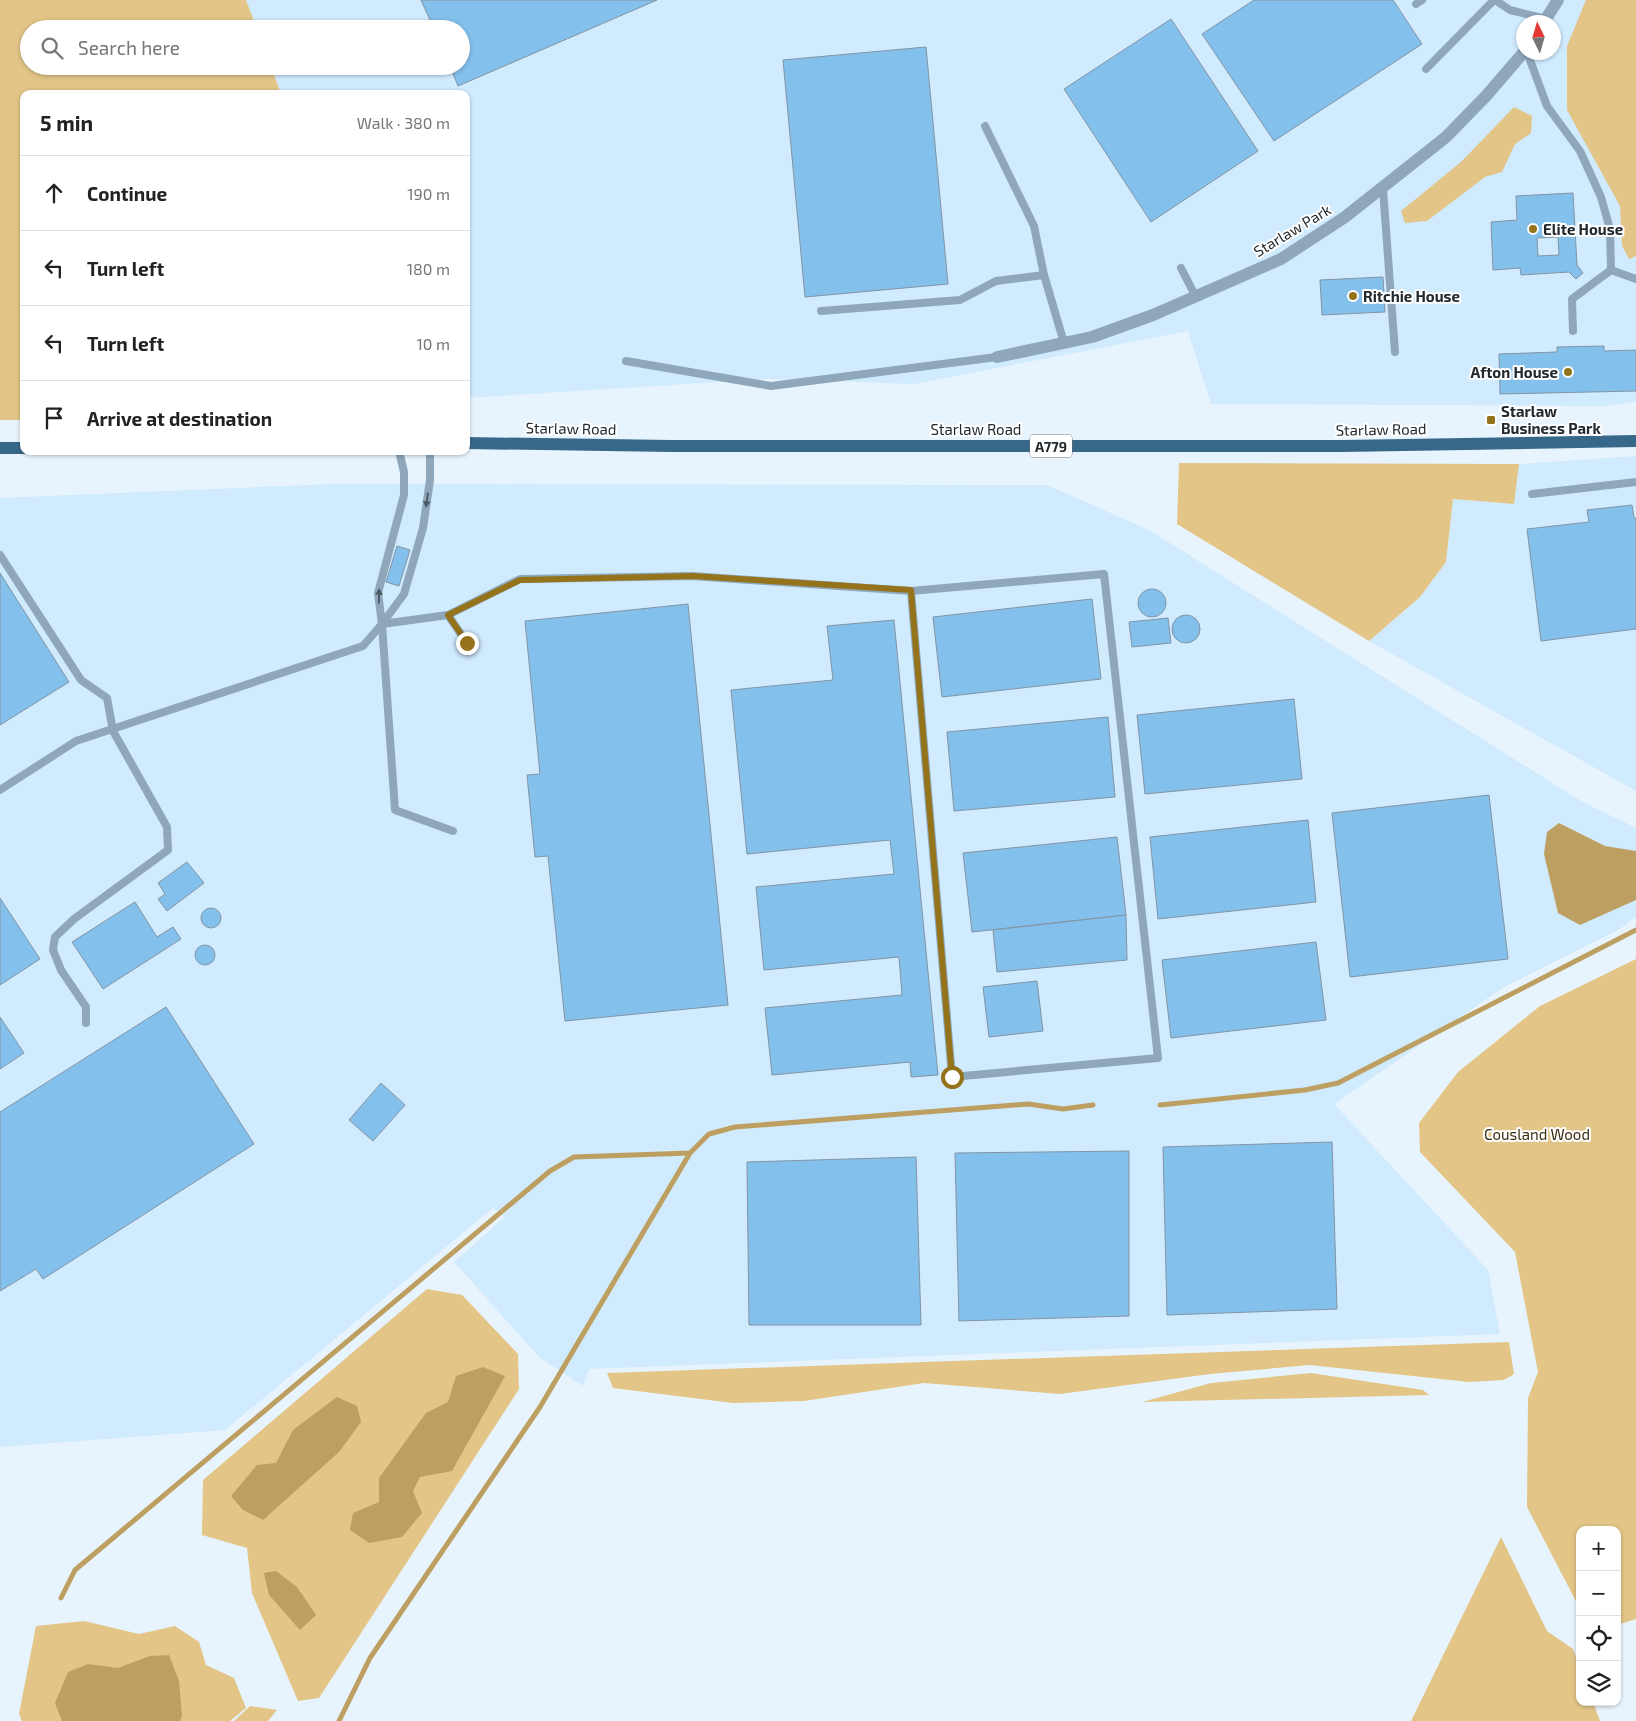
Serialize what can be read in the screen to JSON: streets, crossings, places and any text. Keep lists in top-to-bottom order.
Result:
{
  "streets": {
    "main road": ["Starlaw Road", "A779"],
    "street": ["Starlaw Park"]
  },
  "parks": ["Cousland Wood"],
  "places": {
    "other": ["Elite House", "Ritchie House", "Afton House"],
    "transit": ["Starlaw Business Park"]
  },
  "north": "top",
  "page": {
    "search": "Search here",
    "heading": ["5 min", "Walk · 380 m"],
    "list": [
      ["Continue", "190 m"],
      ["Turn left", "180 m"],
      ["Turn left", "10 m"],
      "Arrive at destination"
    ],
    "map_buttons": ["+", "−"]
  }
}
